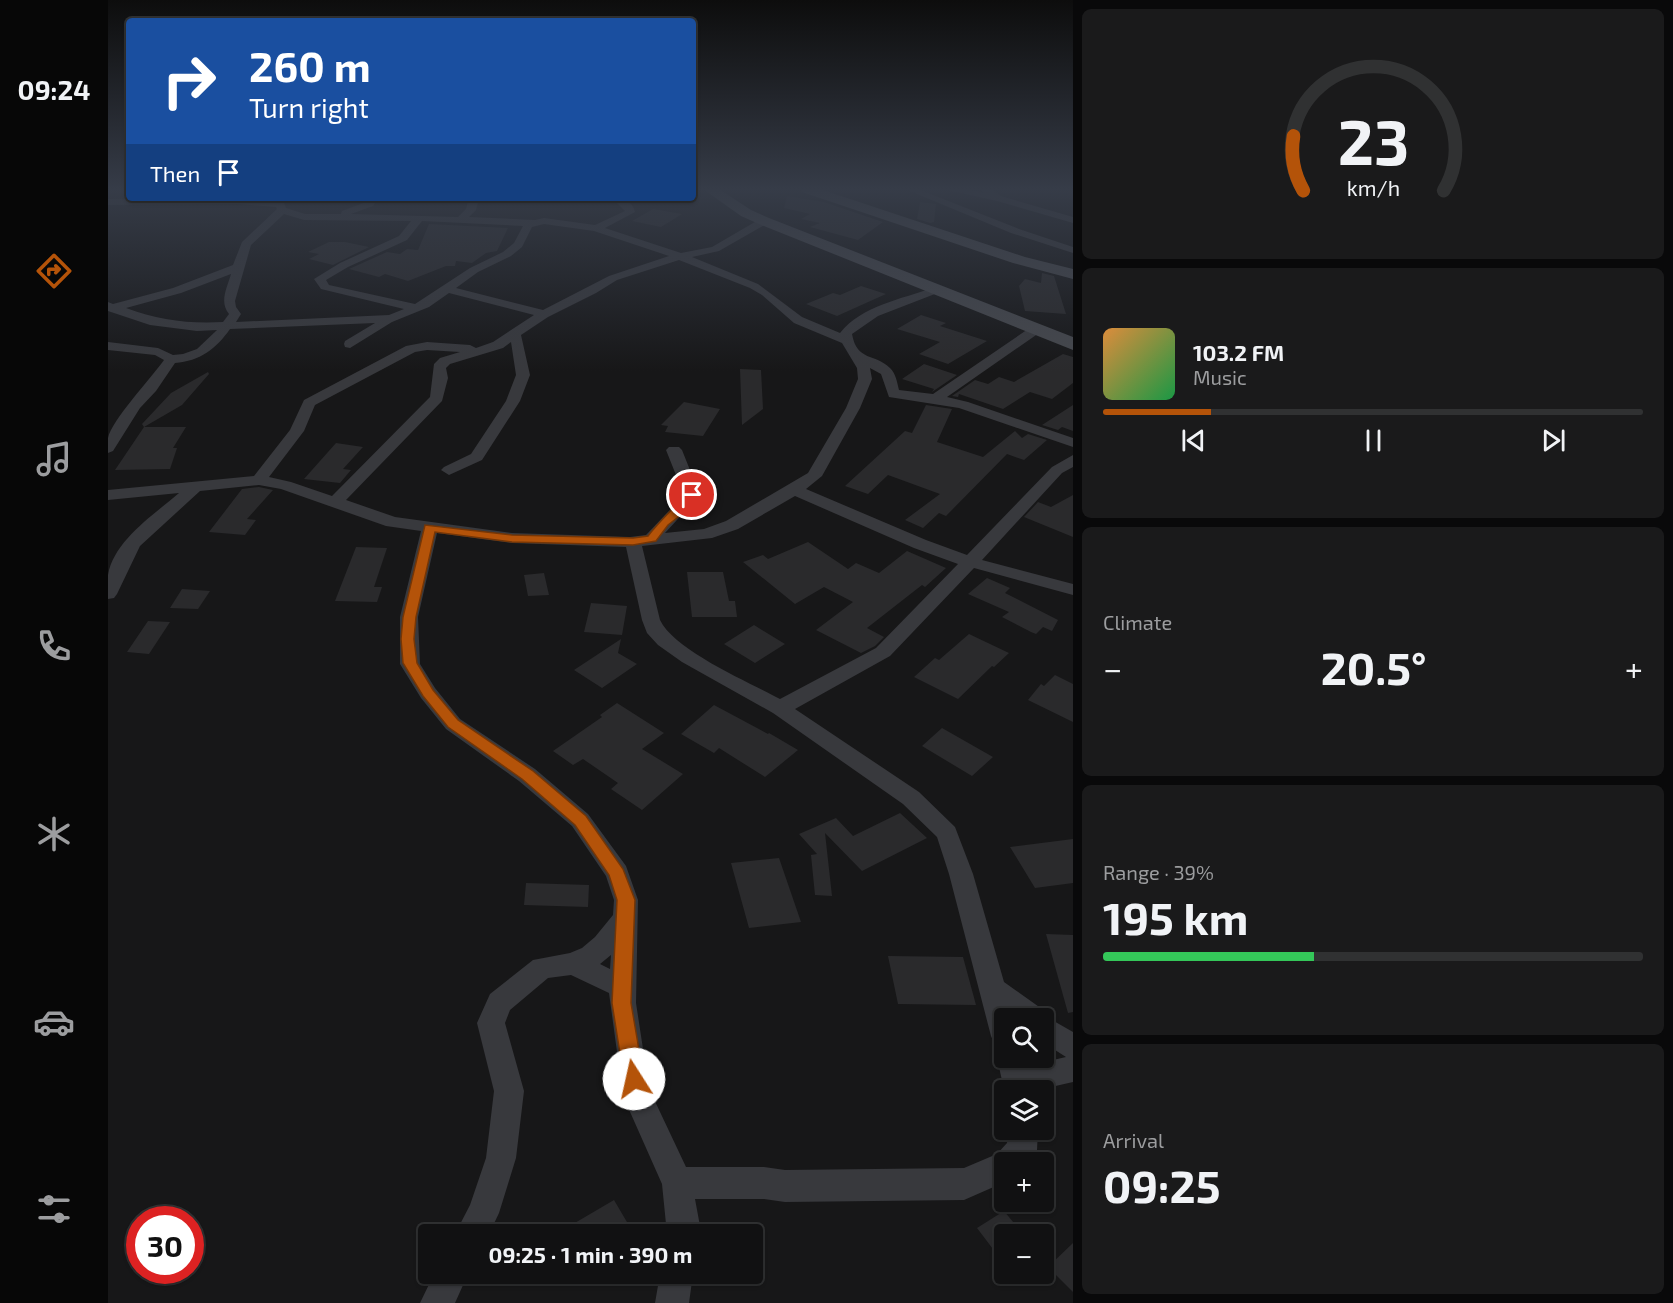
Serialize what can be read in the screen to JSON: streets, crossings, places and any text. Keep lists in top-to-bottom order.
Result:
{
  "page": {
    "tabs": "09:24",
    "turn": ["260 m", "Turn right"],
    "then": "Then",
    "song": ["103.2 FM", "Music"],
    "tile": [
      "Climate",
      ["Range · 39%", "195 km"],
      ["Arrival", "09:25"]
    ],
    "heat": ["−", "20.5°", "+"],
    "map_buttons": ["+", "−"],
    "limit": "30",
    "trip": "09:25 · 1 min · 390 m",
    "gauge": ["23", "km/h"]
  }
}
